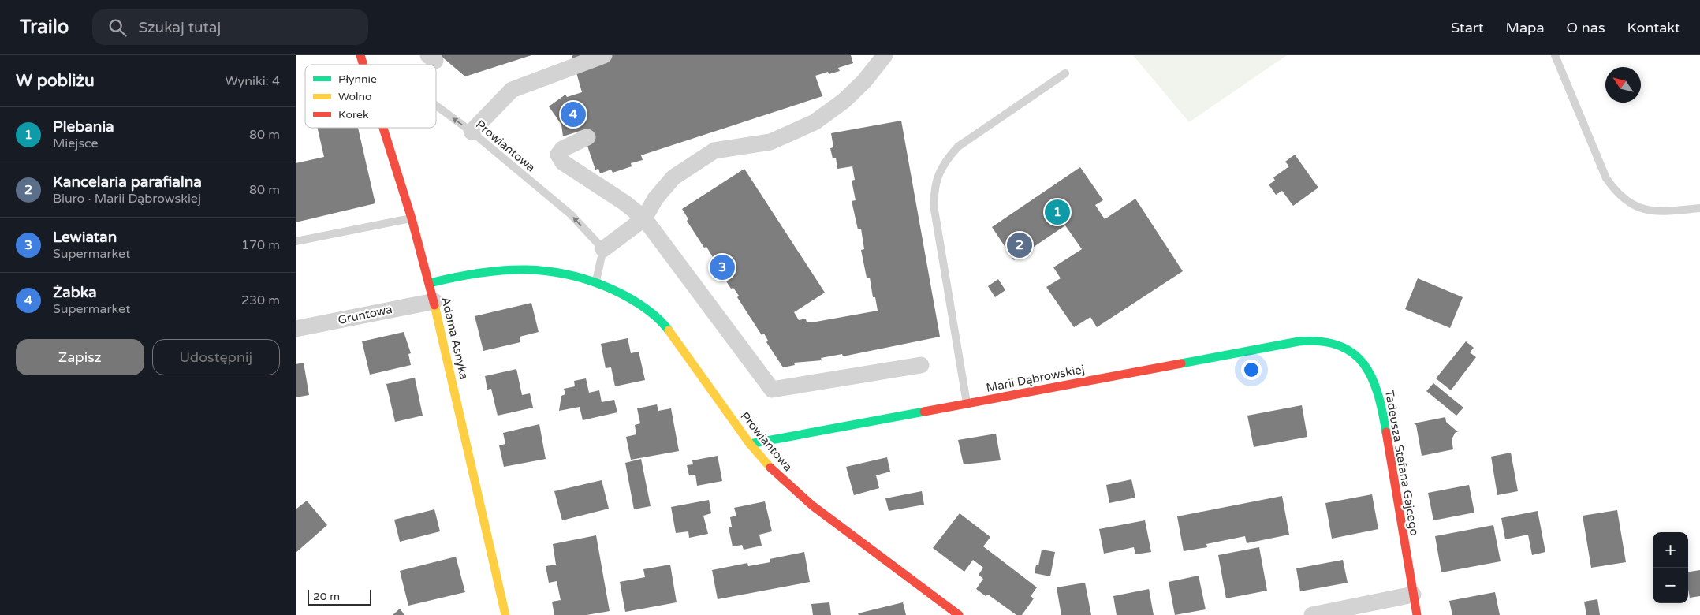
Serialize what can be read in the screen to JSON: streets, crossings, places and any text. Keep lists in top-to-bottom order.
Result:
{
  "streets": {
    "street": [
      "Prowiantowa",
      "Gruntowa",
      "Adama Asnyka",
      "Marii Dąbrowskiej",
      "Tadeusza Stefana Gajcego"
    ]
  },
  "crossings": [
    ["Prowiantowa", "Adama Asnyka"],
    ["Prowiantowa", "Marii Dąbrowskiej"],
    ["Gruntowa", "Adama Asnyka"],
    ["Marii Dąbrowskiej", "Tadeusza Stefana Gajcego"]
  ],
  "legend": ["Płynnie", "Wolno", "Korek"],
  "scale_bar": "20 m",
  "north": "top left",
  "page": {
    "header": "Trailo",
    "search": "Szukaj tutaj",
    "nav": [
      "Start",
      "Mapa",
      "O nas",
      "Kontakt"
    ],
    "heading": ["W pobliżu", "Wyniki: 4"],
    "pins": [
      "4",
      "1",
      "2",
      "3"
    ],
    "list": [
      {
        "mark": "1",
        "name": "Plebania",
        "note": "Miejsce",
        "value": "80 m"
      },
      {
        "mark": "2",
        "name": "Kancelaria parafialna",
        "note": "Biuro · Marii Dąbrowskiej",
        "value": "80 m"
      },
      {
        "mark": "3",
        "name": "Lewiatan",
        "note": "Supermarket",
        "value": "170 m"
      },
      {
        "mark": "4",
        "name": "Żabka",
        "note": "Supermarket",
        "value": "230 m"
      }
    ],
    "buttons": ["Zapisz", "Udostępnij"],
    "map_buttons": ["+", "−"],
    "scale": "20 m"
  }
}
